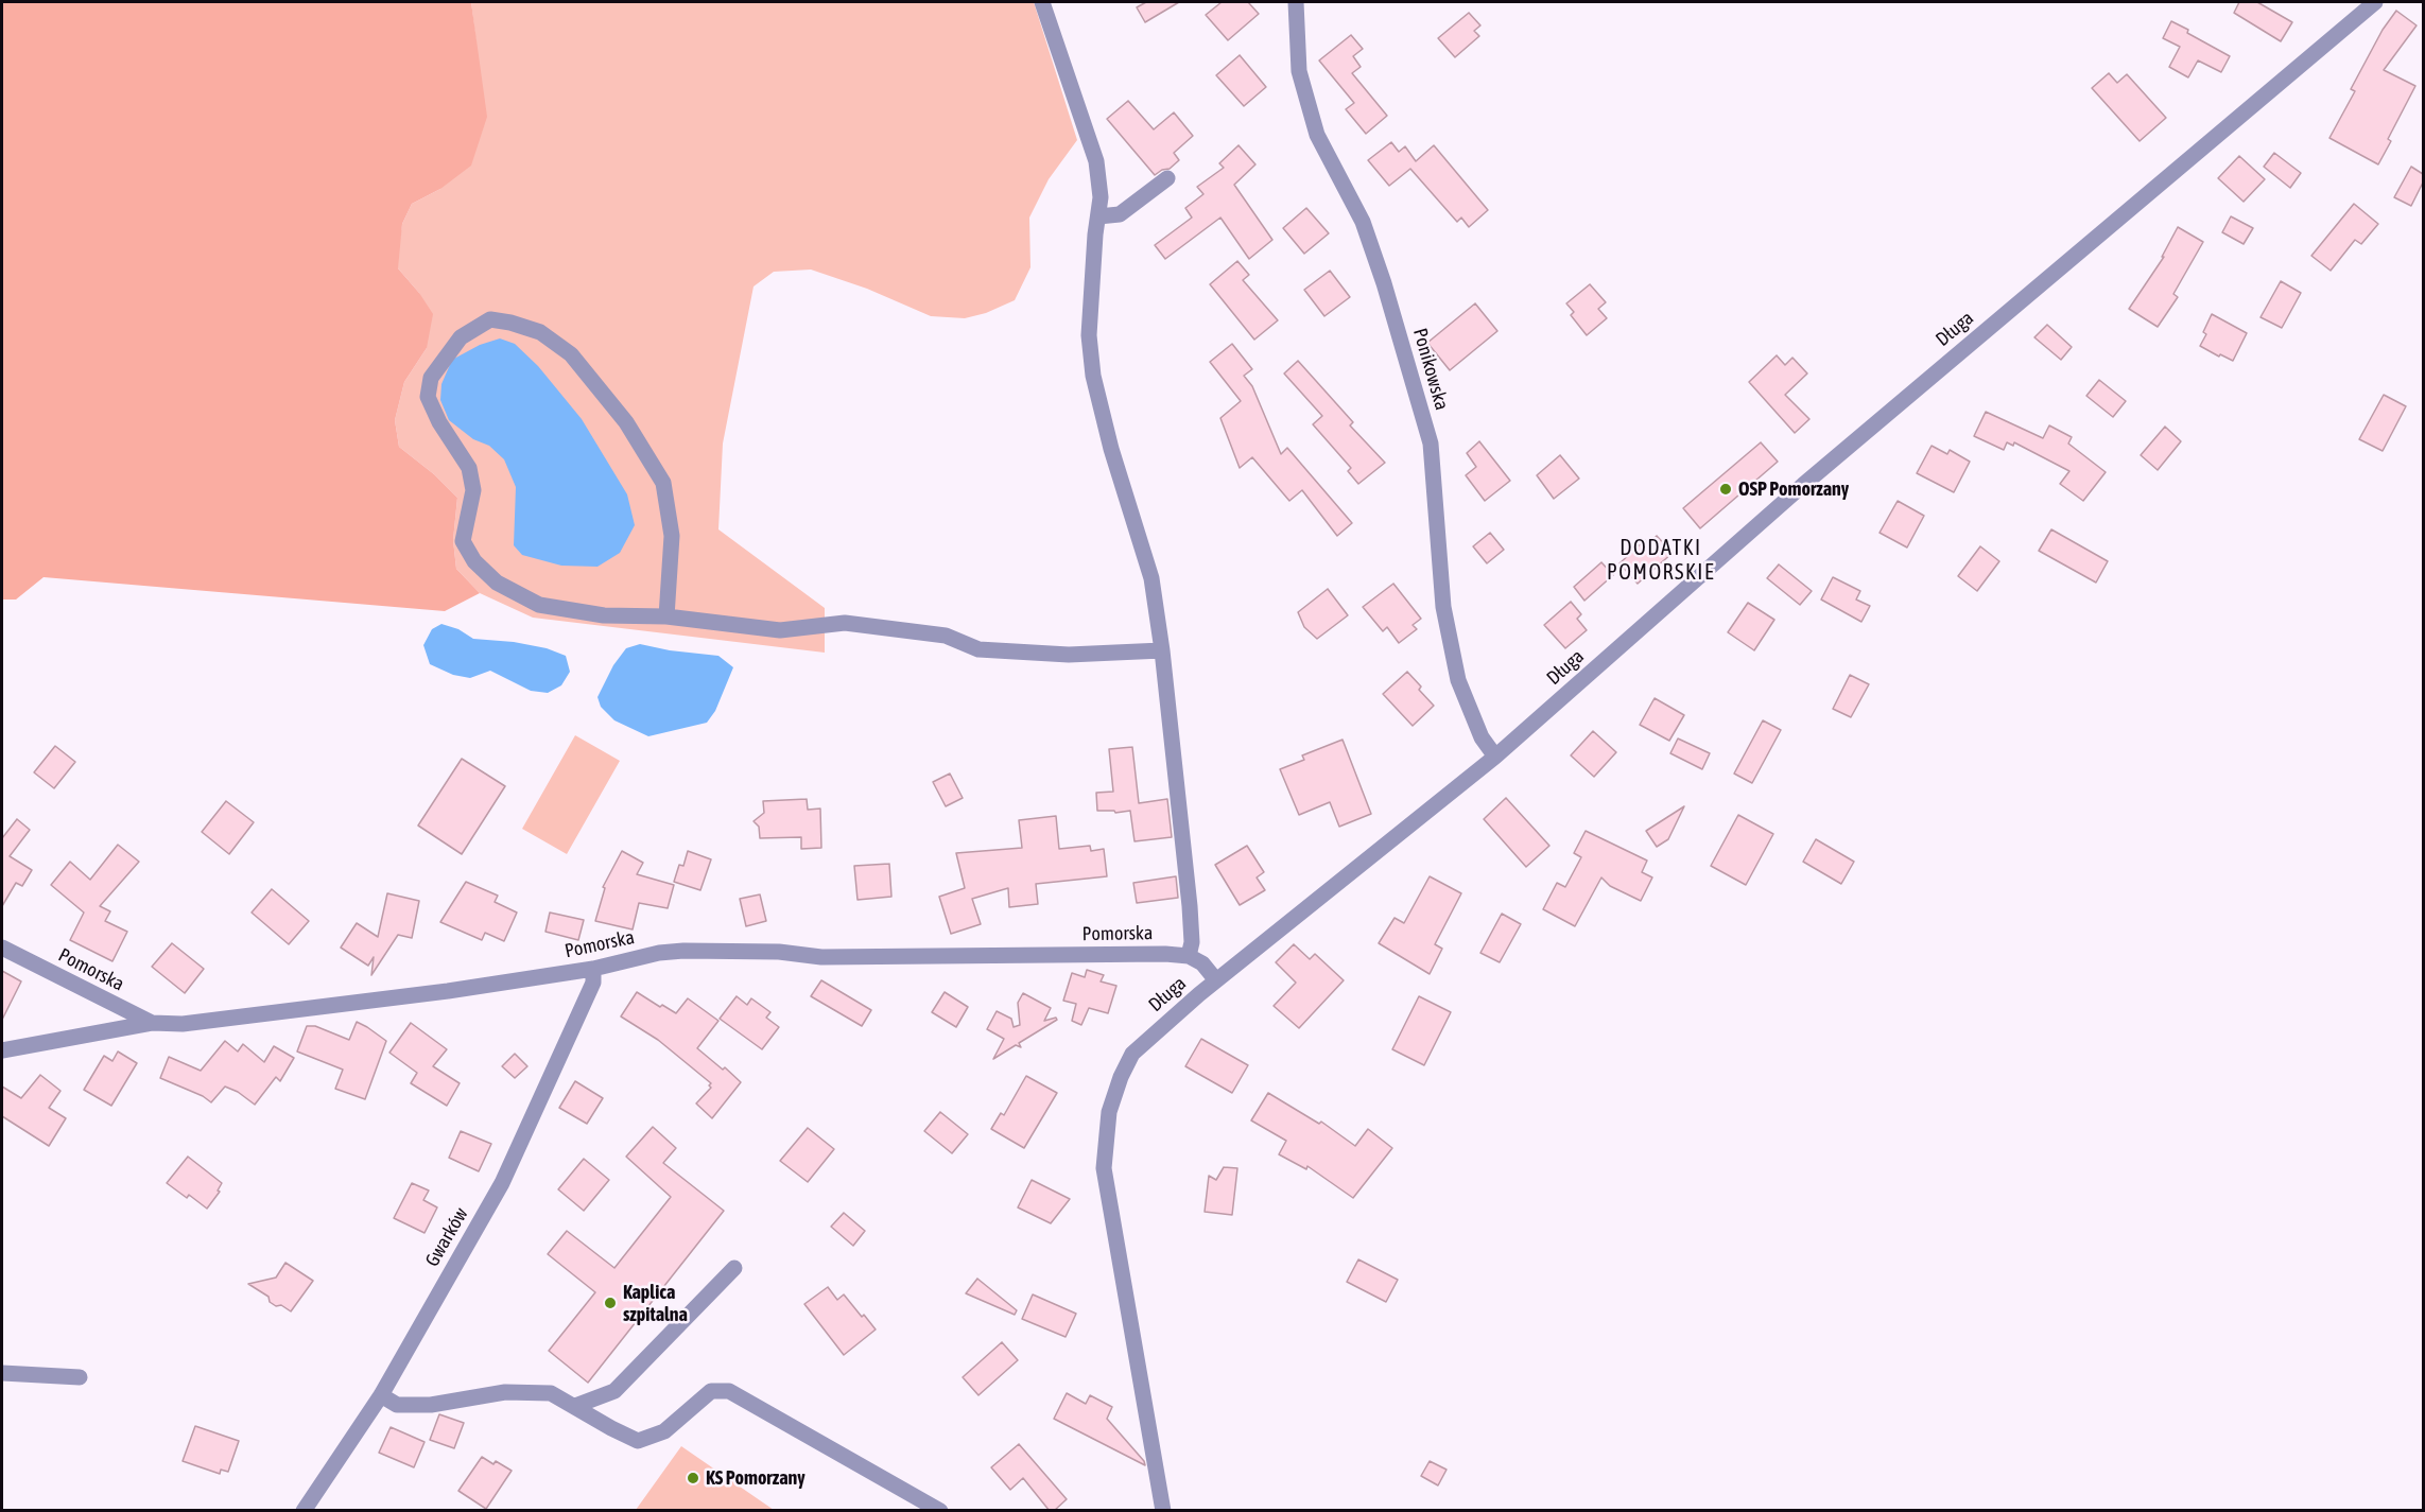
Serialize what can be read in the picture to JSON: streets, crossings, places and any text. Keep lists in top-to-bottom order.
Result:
{
  "streets": {
    "street": [
      "Długa",
      "Ponikowska",
      "Pomorska",
      "Gwarków"
    ]
  },
  "crossings": [
    ["Długa", "Ponikowska"],
    ["Pomorska", "Gwarków"]
  ],
  "districts": ["DODATKI POMORSKIE"],
  "places": ["OSP Pomorzany", "Kaplica szpitalna", "KS Pomorzany"]
}
